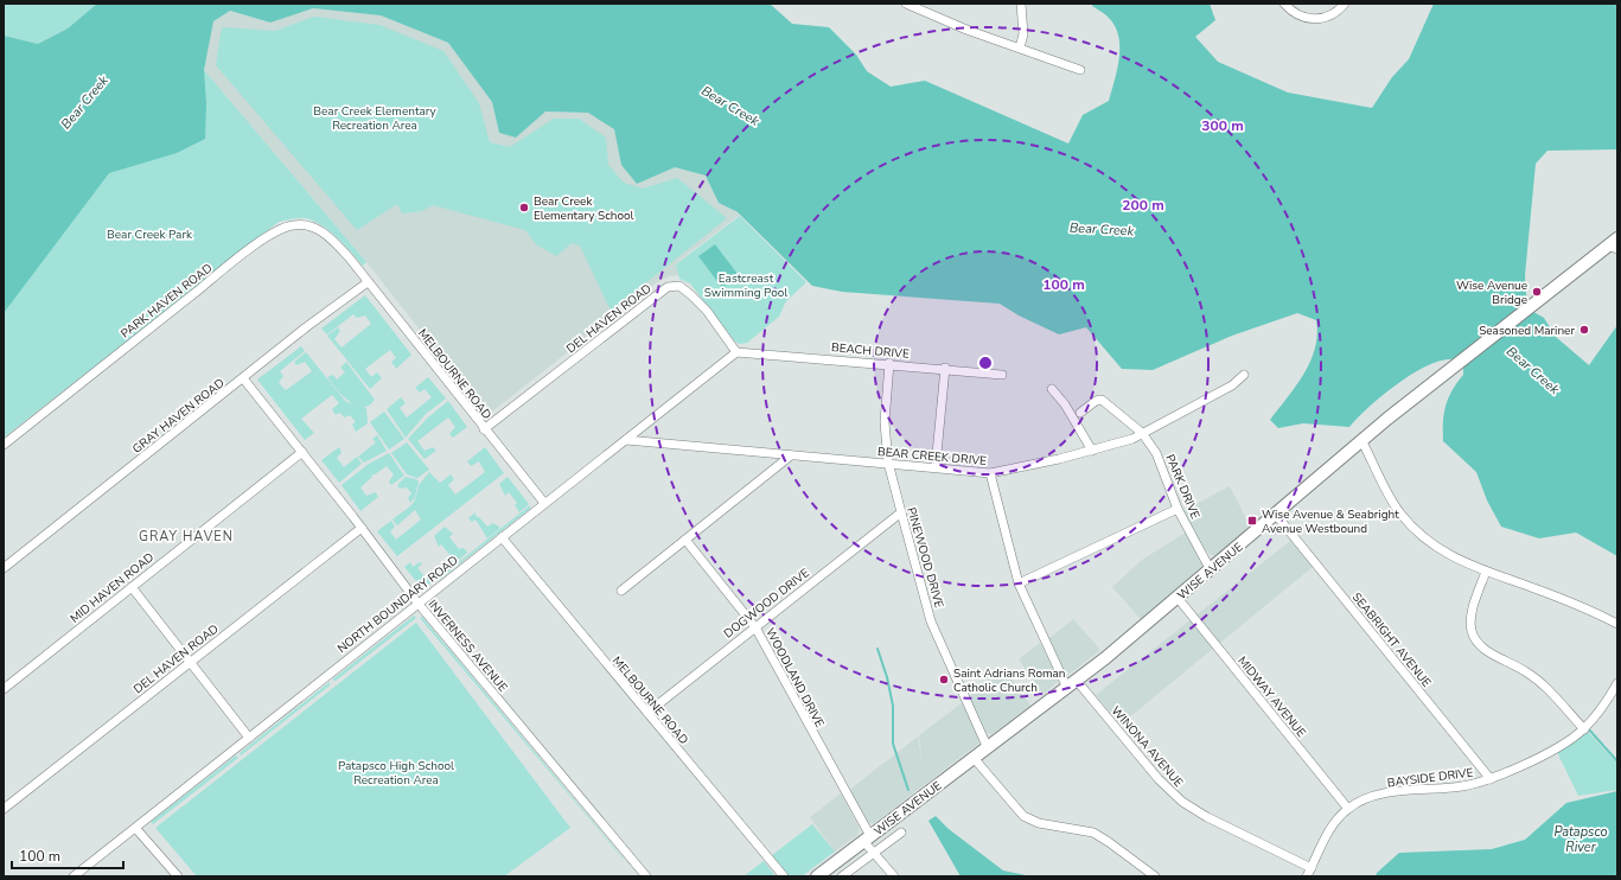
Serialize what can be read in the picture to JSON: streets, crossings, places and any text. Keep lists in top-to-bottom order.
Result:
{
  "streets": {
    "main road": ["WISE AVENUE"],
    "street": [
      "PARK HAVEN ROAD",
      "DEL HAVEN ROAD",
      "BEACH DRIVE",
      "MELBOURNE ROAD",
      "GRAY HAVEN ROAD",
      "BEAR CREEK DRIVE",
      "PARK DRIVE",
      "PINEWOOD DRIVE",
      "MID HAVEN ROAD",
      "DOGWOOD DRIVE",
      "NORTH BOUNDARY ROAD",
      "SEABRIGHT AVENUE",
      "INVERNESS AVENUE",
      "WOODLAND DRIVE",
      "MIDWAY AVENUE",
      "WINONA AVENUE",
      "BAYSIDE DRIVE"
    ]
  },
  "crossings": [
    ["PARK HAVEN ROAD", "MELBOURNE ROAD"],
    ["DEL HAVEN ROAD", "BEACH DRIVE"],
    ["DEL HAVEN ROAD", "MELBOURNE ROAD"],
    ["DEL HAVEN ROAD", "NORTH BOUNDARY ROAD"],
    ["DEL HAVEN ROAD", "INVERNESS AVENUE"],
    ["BEACH DRIVE", "PINEWOOD DRIVE"],
    ["BEACH DRIVE", "NORTH BOUNDARY ROAD"],
    ["MELBOURNE ROAD", "GRAY HAVEN ROAD"],
    ["MELBOURNE ROAD", "DOGWOOD DRIVE"],
    ["MELBOURNE ROAD", "NORTH BOUNDARY ROAD"],
    ["GRAY HAVEN ROAD", "INVERNESS AVENUE"],
    ["BEAR CREEK DRIVE", "PARK DRIVE"],
    ["BEAR CREEK DRIVE", "PINEWOOD DRIVE"],
    ["BEAR CREEK DRIVE", "NORTH BOUNDARY ROAD"],
    ["BEAR CREEK DRIVE", "WINONA AVENUE"],
    ["PARK DRIVE", "WISE AVENUE"],
    ["PINEWOOD DRIVE", "WISE AVENUE"],
    ["PINEWOOD DRIVE", "DOGWOOD DRIVE"],
    ["WISE AVENUE", "SEABRIGHT AVENUE"],
    ["WISE AVENUE", "WOODLAND DRIVE"],
    ["WISE AVENUE", "MIDWAY AVENUE"],
    ["WISE AVENUE", "WINONA AVENUE"],
    ["MID HAVEN ROAD", "INVERNESS AVENUE"],
    ["DOGWOOD DRIVE", "WOODLAND DRIVE"],
    ["NORTH BOUNDARY ROAD", "INVERNESS AVENUE"],
    ["SEABRIGHT AVENUE", "BAYSIDE DRIVE"],
    ["MIDWAY AVENUE", "BAYSIDE DRIVE"],
    ["WINONA AVENUE", "BAYSIDE DRIVE"]
  ],
  "districts": ["GRAY HAVEN"],
  "water": ["Bear Creek", "Patapsco River"],
  "parks": [
    "Bear Creek Elementary Recreation Area",
    "Bear Creek Park",
    "Eastcreast Swimming Pool",
    "Patapsco High School Recreation Area"
  ],
  "places": {
    "other": [
      "Bear Creek Elementary School",
      "Wise Avenue Bridge",
      "Seasoned Mariner",
      "Saint Adrians Roman Catholic Church"
    ],
    "transit": ["Wise Avenue & Seabright Avenue Westbound"]
  },
  "scale_bar": "100 m",
  "rings": ["300 m", "200 m", "100 m"]
}
